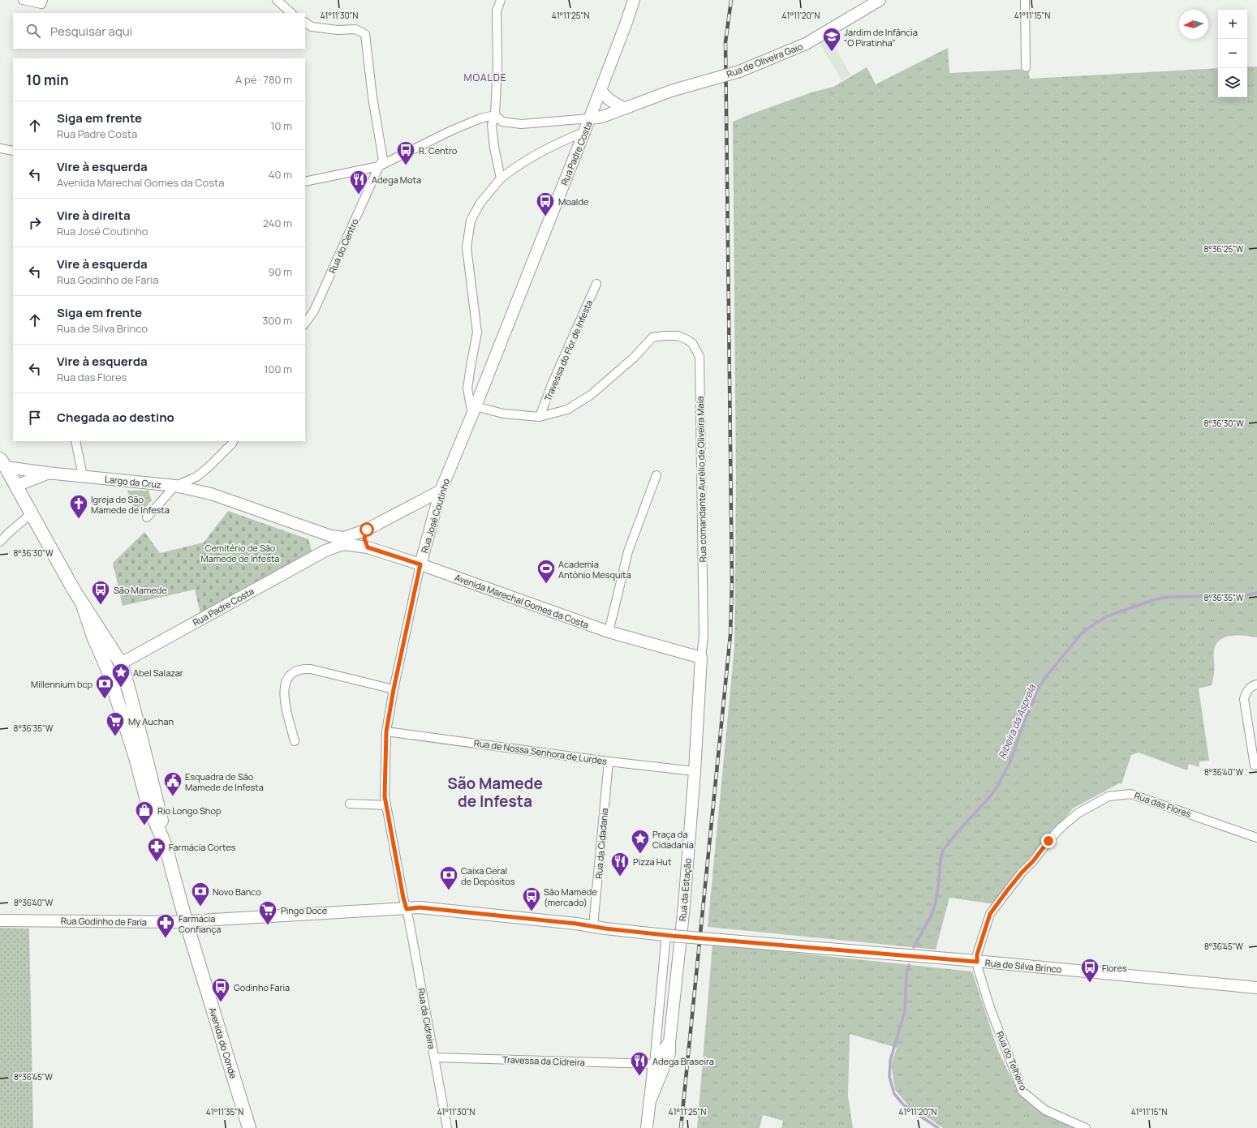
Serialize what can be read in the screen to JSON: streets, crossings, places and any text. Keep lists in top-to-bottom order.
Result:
{
  "streets": {
    "main road": ["Avenida do Conde"],
    "street": [
      "Rua de Oliveira Gaio",
      "Rua Padre Costa",
      "Rua do Centro",
      "Travessa do Flor de Infesta",
      "Rua comandante Aurélio de Oliveira Maia",
      "Largo da Cruz",
      "Rua José Coutinho",
      "Avenida Marechal Gomes da Costa",
      "Rua de Nossa Senhora de Lurdes",
      "Rua das Flores",
      "Rua da Cidadania",
      "Rua da Estação",
      "Rua Godinho de Faria",
      "Rua de Silva Brinco",
      "Rua da Cidreira",
      "Travessa da Cidreira",
      "Rua do Telheiro"
    ]
  },
  "crossings": [
    ["Rua de Oliveira Gaio", "Rua Padre Costa"],
    ["Rua Padre Costa", "Rua José Coutinho"],
    ["Rua Padre Costa", "Avenida Marechal Gomes da Costa"],
    ["Rua Padre Costa", "Avenida do Conde"],
    ["Travessa do Flor de Infesta", "Rua comandante Aurélio de Oliveira Maia"],
    ["Rua comandante Aurélio de Oliveira Maia", "Avenida Marechal Gomes da Costa"],
    ["Rua comandante Aurélio de Oliveira Maia", "Rua da Estação"],
    ["Largo da Cruz", "Avenida Marechal Gomes da Costa"],
    ["Largo da Cruz", "Avenida do Conde"],
    ["Rua José Coutinho", "Avenida Marechal Gomes da Costa"],
    ["Rua José Coutinho", "Rua de Nossa Senhora de Lurdes"],
    ["Rua José Coutinho", "Rua Godinho de Faria"],
    ["Rua José Coutinho", "Rua da Cidreira"],
    ["Avenida Marechal Gomes da Costa", "Rua da Estação"],
    ["Rua de Nossa Senhora de Lurdes", "Rua da Cidadania"],
    ["Rua de Nossa Senhora de Lurdes", "Rua da Estação"],
    ["Rua das Flores", "Rua de Silva Brinco"],
    ["Rua das Flores", "Rua do Telheiro"],
    ["Rua da Cidadania", "Rua de Silva Brinco"],
    ["Rua da Estação", "Rua de Silva Brinco"],
    ["Rua da Estação", "Travessa da Cidreira"],
    ["Rua Godinho de Faria", "Rua de Silva Brinco"],
    ["Rua Godinho de Faria", "Rua da Cidreira"],
    ["Rua Godinho de Faria", "Avenida do Conde"],
    ["Rua de Silva Brinco", "Rua do Telheiro"],
    ["Rua da Cidreira", "Travessa da Cidreira"]
  ],
  "districts": ["MOALDE", "São Mamede de Infesta"],
  "water": ["Ribeira da Asprela"],
  "parks": ["Cemitério de São Mamede de Infesta"],
  "places": {
    "school or university": ["Jardim de Infância \"O Piratinha\""],
    "bus stop": [
      "R. Centro",
      "Moalde",
      "São Mamede",
      "São Mamede (mercado)",
      "Flores",
      "Godinho Faria"
    ],
    "restaurant": ["Adega Mota", "Pizza Hut", "Adega Braseira"],
    "church": ["Igreja de São Mamede de Infesta"],
    "sports": ["Academia António Mesquita"],
    "place": ["Abel Salazar", "Praça da Cidadania"],
    "bank": ["Millennium bcp", "Caixa Geral de Depósitos", "Novo Banco"],
    "supermarket": ["My Auchan", "Pingo Doce"],
    "public building": ["Esquadra de São Mamede de Infesta"],
    "shop": ["Rio Longo Shop"],
    "pharmacy": ["Farmácia Cortes", "Farmácia Confiança"]
  },
  "north": "left",
  "page": {
    "map_buttons": ["+", "−"],
    "search": "Pesquisar aqui",
    "heading": ["10 min", "A pé · 780 m"],
    "list": [
      ["Siga em frente", "Rua Padre Costa", "10 m"],
      ["Vire à esquerda", "Avenida Marechal Gomes da Costa", "40 m"],
      ["Vire à direita", "Rua José Coutinho", "240 m"],
      ["Vire à esquerda", "Rua Godinho de Faria", "90 m"],
      ["Siga em frente", "Rua de Silva Brinco", "300 m"],
      ["Vire à esquerda", "Rua das Flores", "100 m"],
      "Chegada ao destino"
    ]
  },
  "coordinates": [
    "41°11'30\"N",
    "41°11'25\"N",
    "41°11'20\"N",
    "41°11'15\"N",
    "8°36'25\"W",
    "8°36'30\"W",
    "8°36'35\"W",
    "8°36'40\"W",
    "8°36'45\"W",
    "41°11'35\"N"
  ]
}
